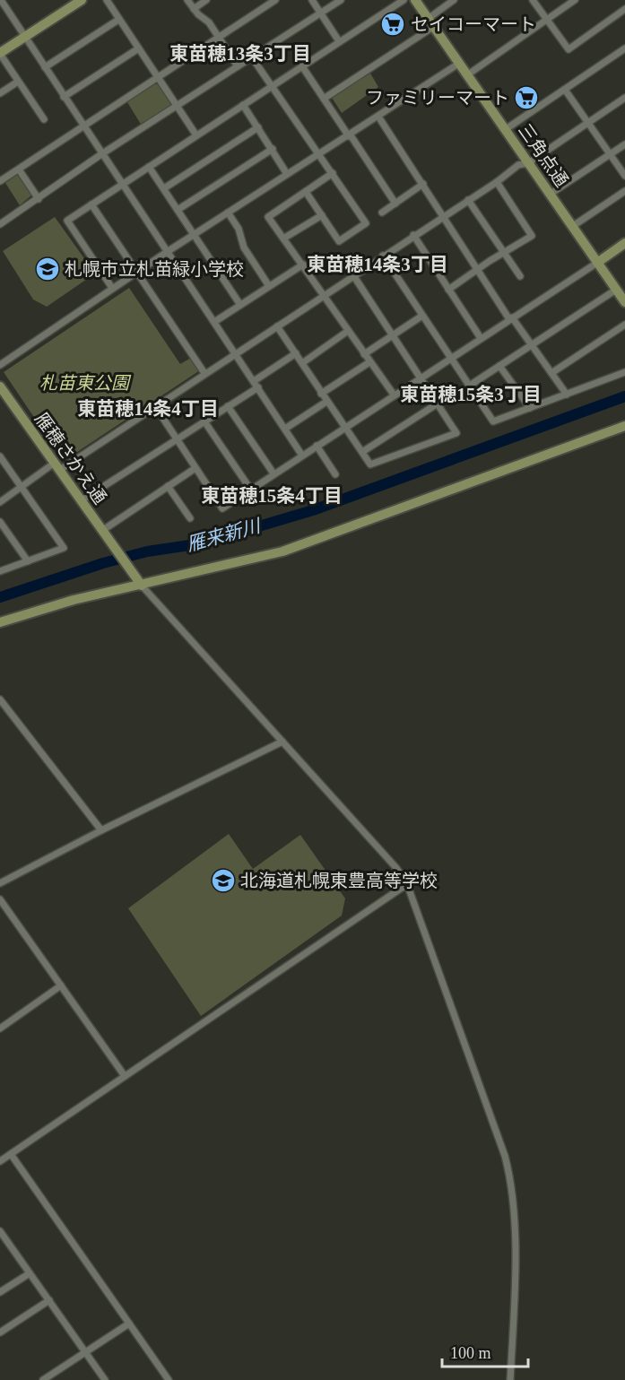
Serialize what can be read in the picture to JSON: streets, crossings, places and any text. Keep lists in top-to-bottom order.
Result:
{
  "streets": {
    "street": ["三角点通", "雁穂さかえ通"]
  },
  "districts": [
    "東苗穂13条3丁目",
    "東苗穂14条3丁目",
    "東苗穂15条3丁目",
    "東苗穂14条4丁目",
    "東苗穂15条4丁目"
  ],
  "water": ["雁来新川"],
  "parks": ["札苗東公園"],
  "places": {
    "supermarket": ["セイコーマート", "ファミリーマート"],
    "school or university": ["札幌市立札苗緑小学校", "北海道札幌東豊高等学校"]
  },
  "scale_bar": "100 m"
}
